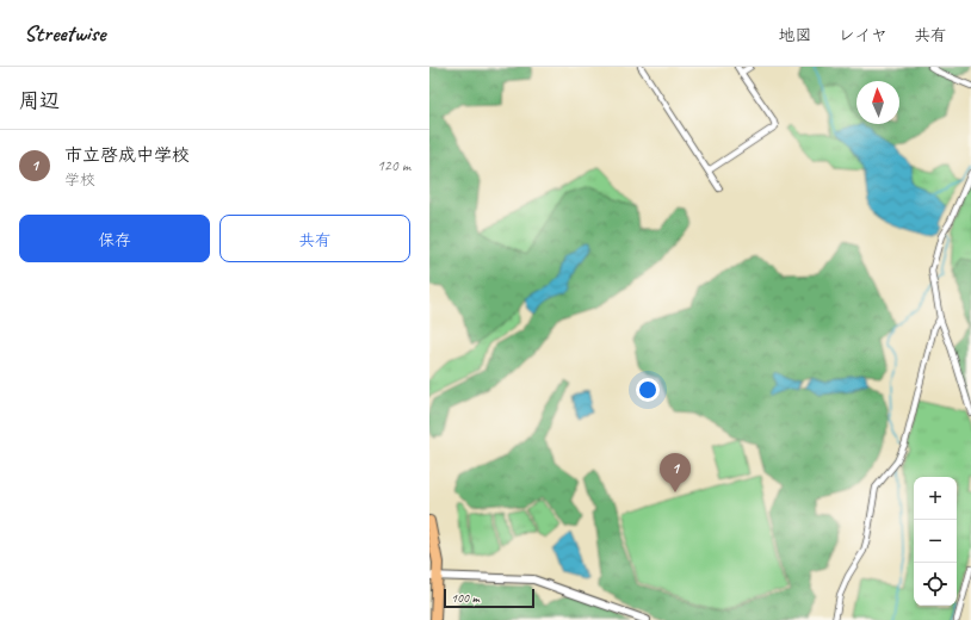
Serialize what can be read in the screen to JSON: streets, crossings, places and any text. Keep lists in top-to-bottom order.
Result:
{
  "scale_bar": "100 m",
  "north": "top",
  "page": {
    "header": "Streetwise",
    "nav": ["地図", "レイヤ", "共有"],
    "heading": "周辺",
    "list": [
      {
        "mark": "1",
        "name": "市立啓成中学校",
        "note": "学校",
        "value": "120 m"
      }
    ],
    "buttons": ["保存", "共有"],
    "pins": "1",
    "map_buttons": ["+", "−"],
    "scale": "100 m"
  }
}
